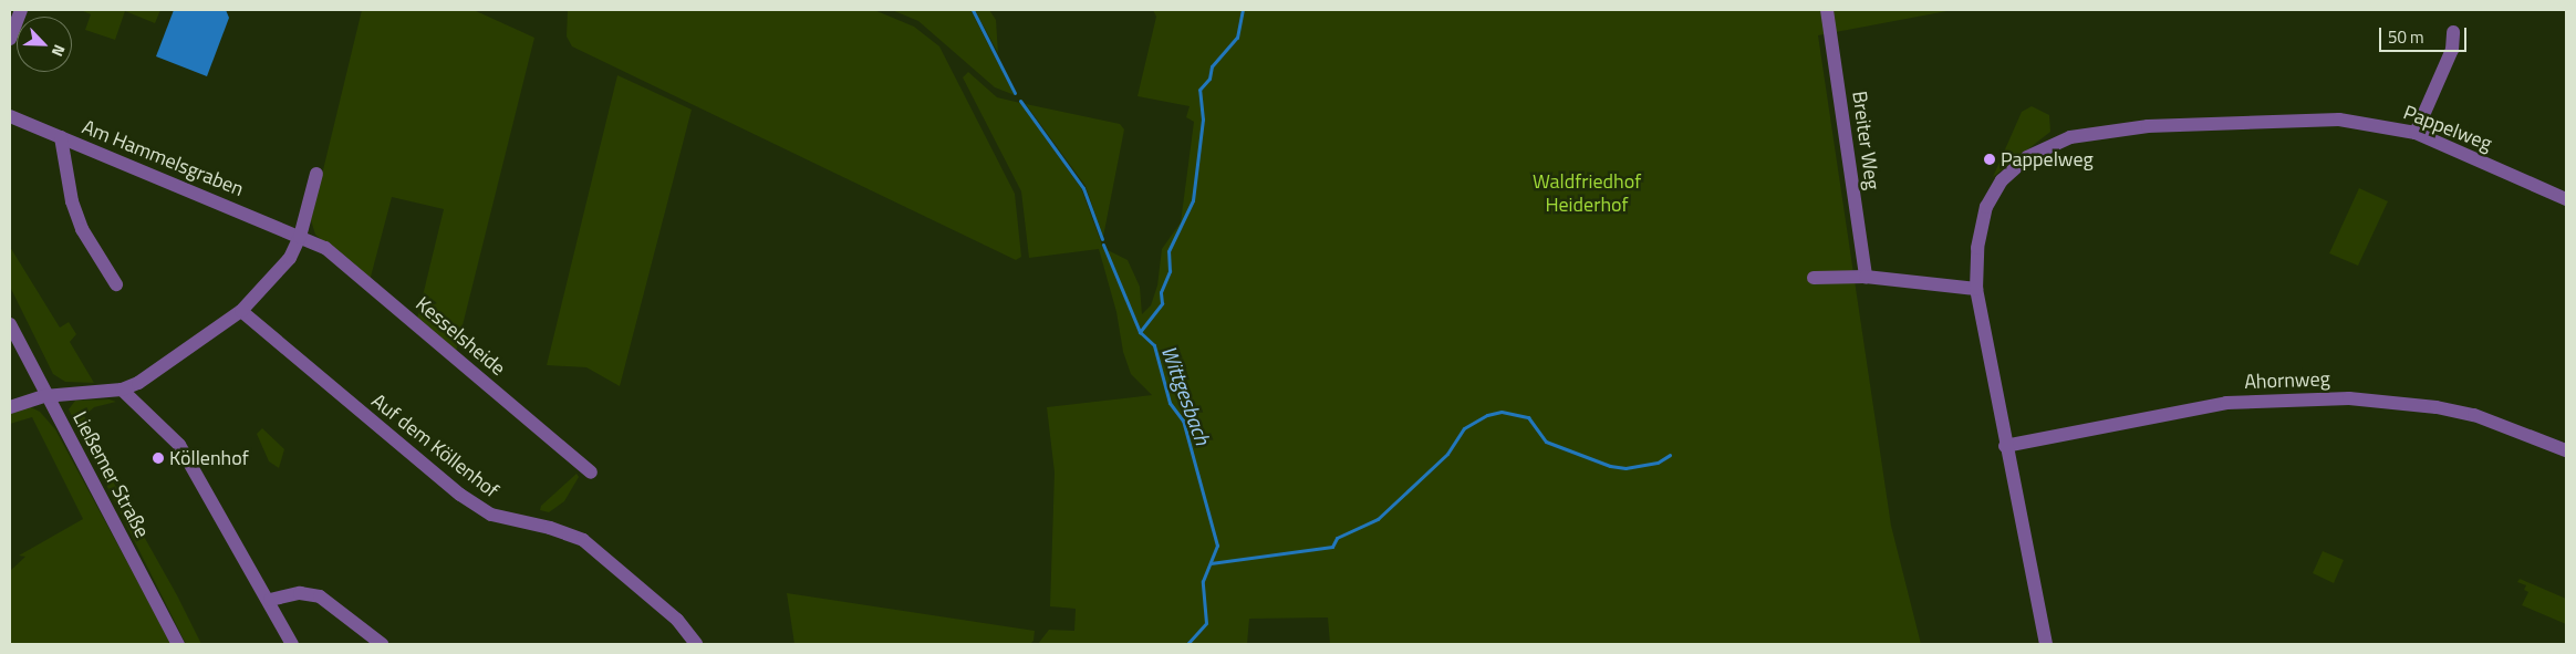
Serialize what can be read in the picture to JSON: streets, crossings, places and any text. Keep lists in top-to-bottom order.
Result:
{
  "streets": {
    "street": [
      "Pappelweg",
      "Breiter Weg",
      "Am Hammelsgraben",
      "Kesselsheide",
      "Ahornweg",
      "Auf dem Köllenhof",
      "Ließemer Straße"
    ]
  },
  "crossings": [
    ["Pappelweg", "Ahornweg"],
    ["Am Hammelsgraben", "Kesselsheide"]
  ],
  "water": ["Wittgesbach"],
  "parks": ["Waldfriedhof Heiderhof"],
  "places": ["Pappelweg", "Köllenhof"],
  "scale_bar": "50 m",
  "north": "bottom right"
}
